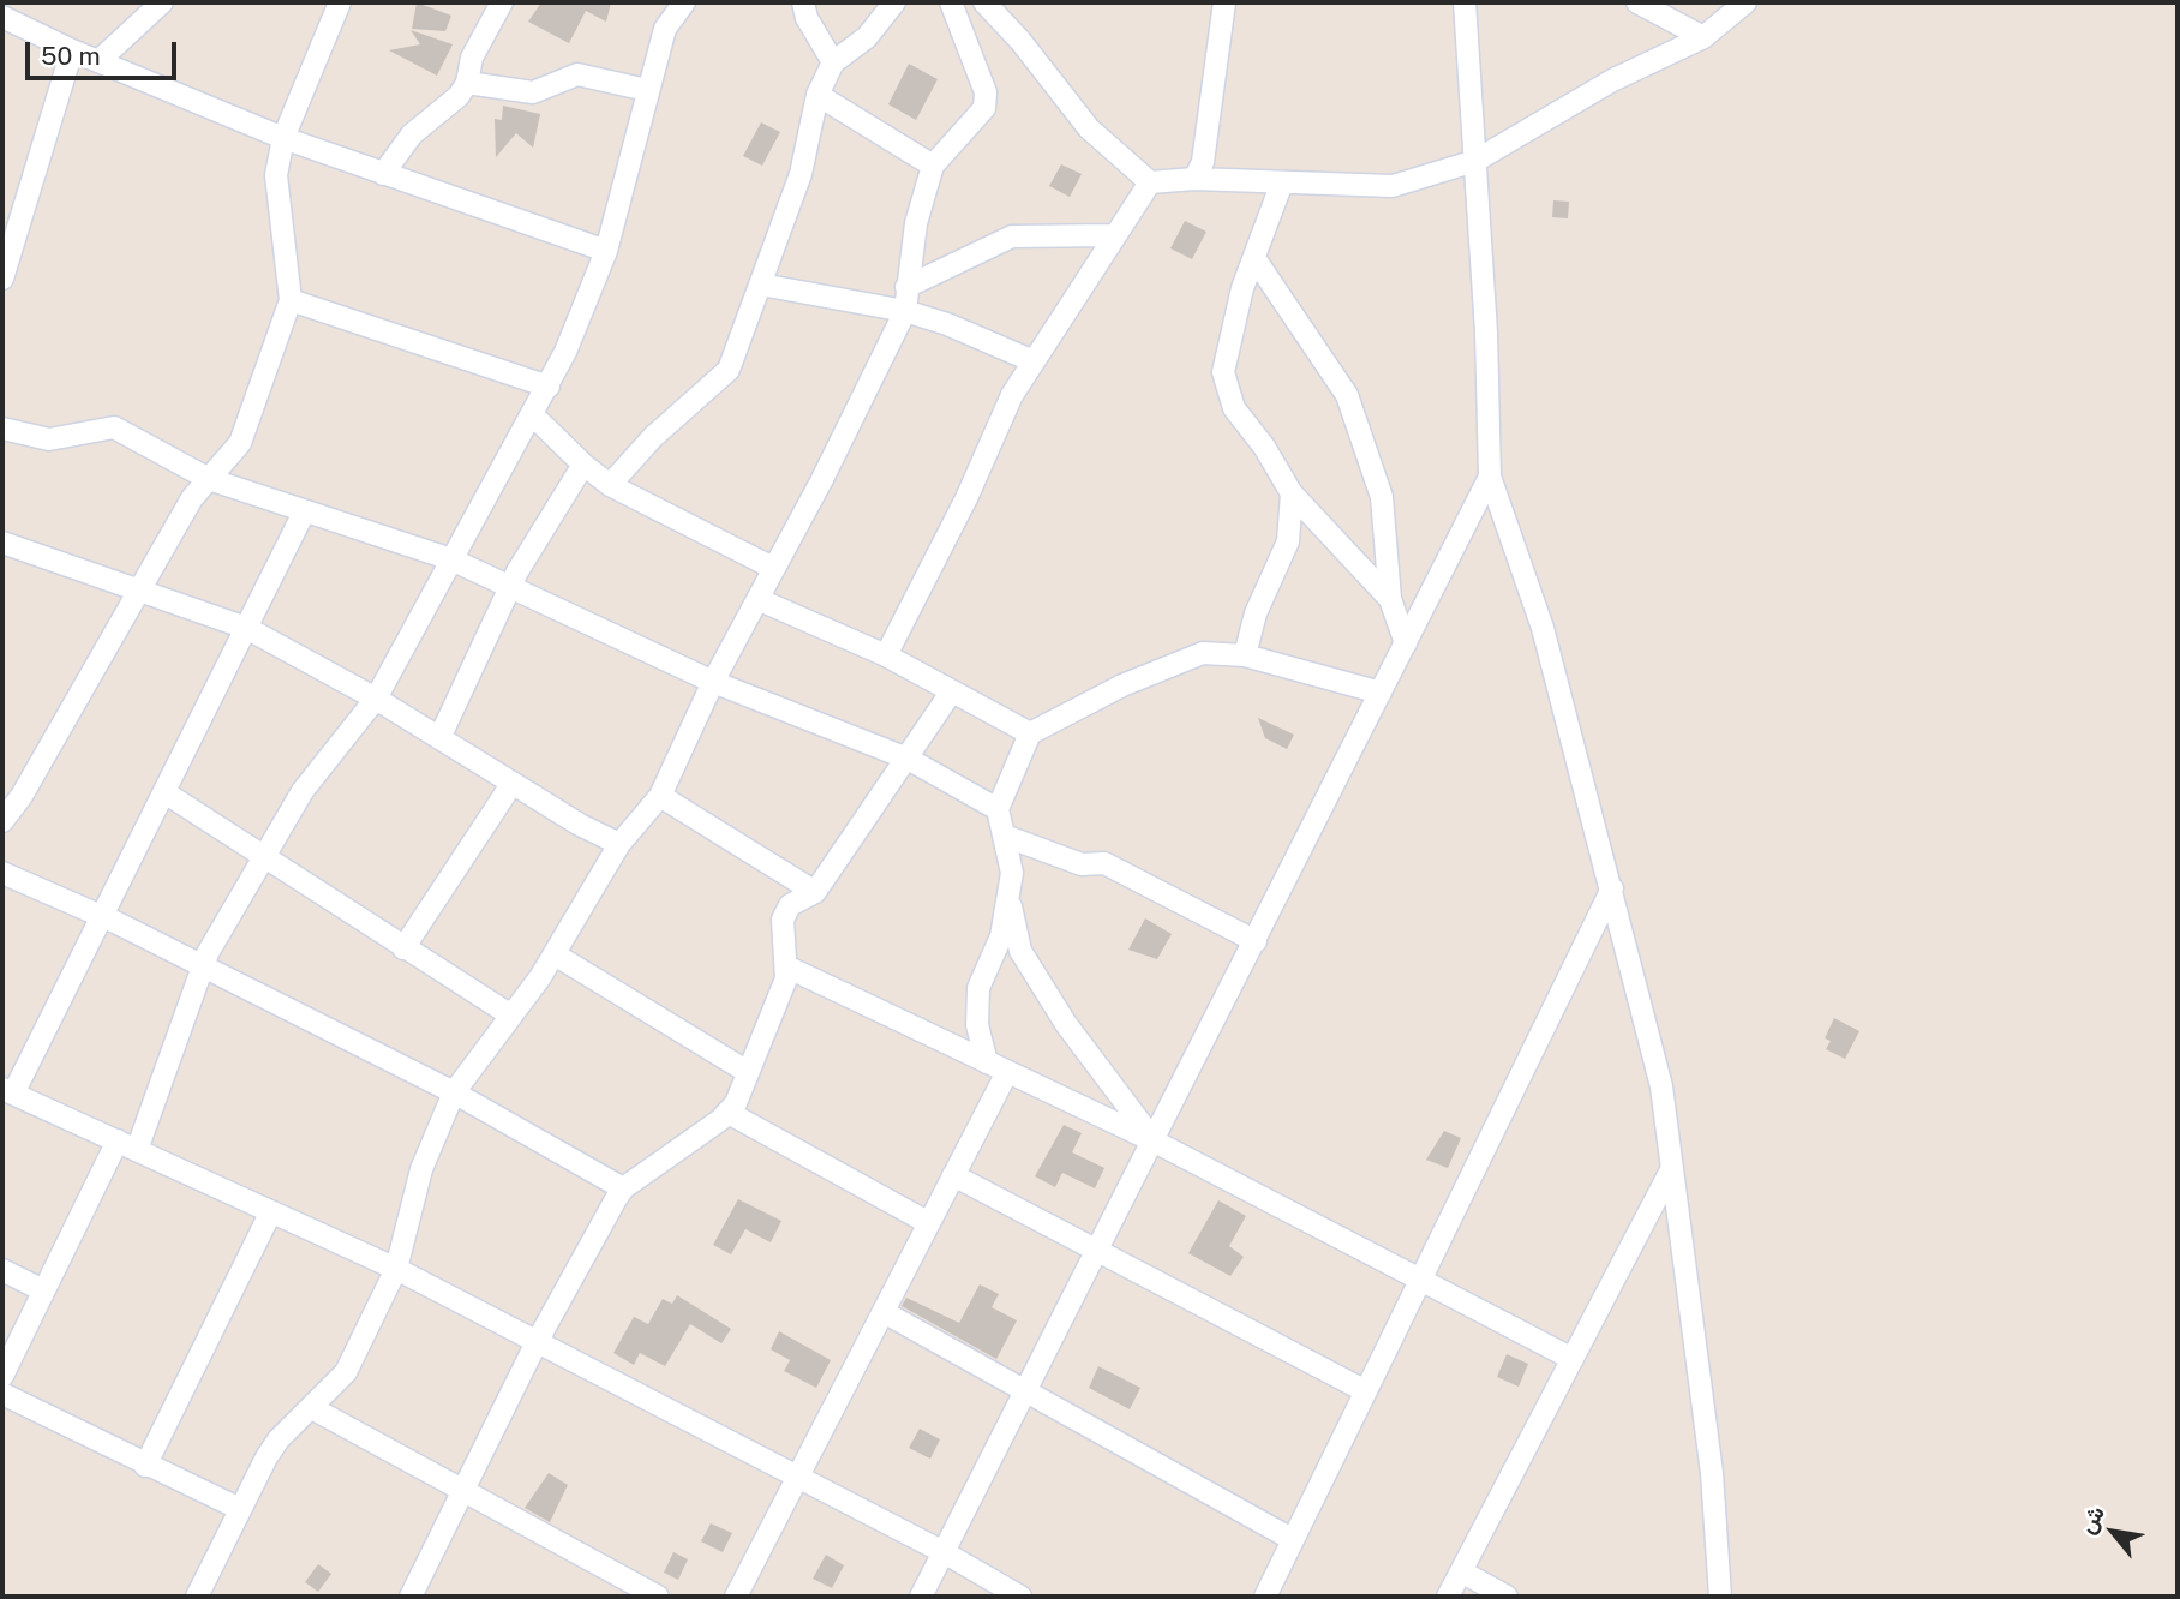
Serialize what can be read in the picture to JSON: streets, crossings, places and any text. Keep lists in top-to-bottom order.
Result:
{
  "scale_bar": "50 m",
  "north": "top left"
}
